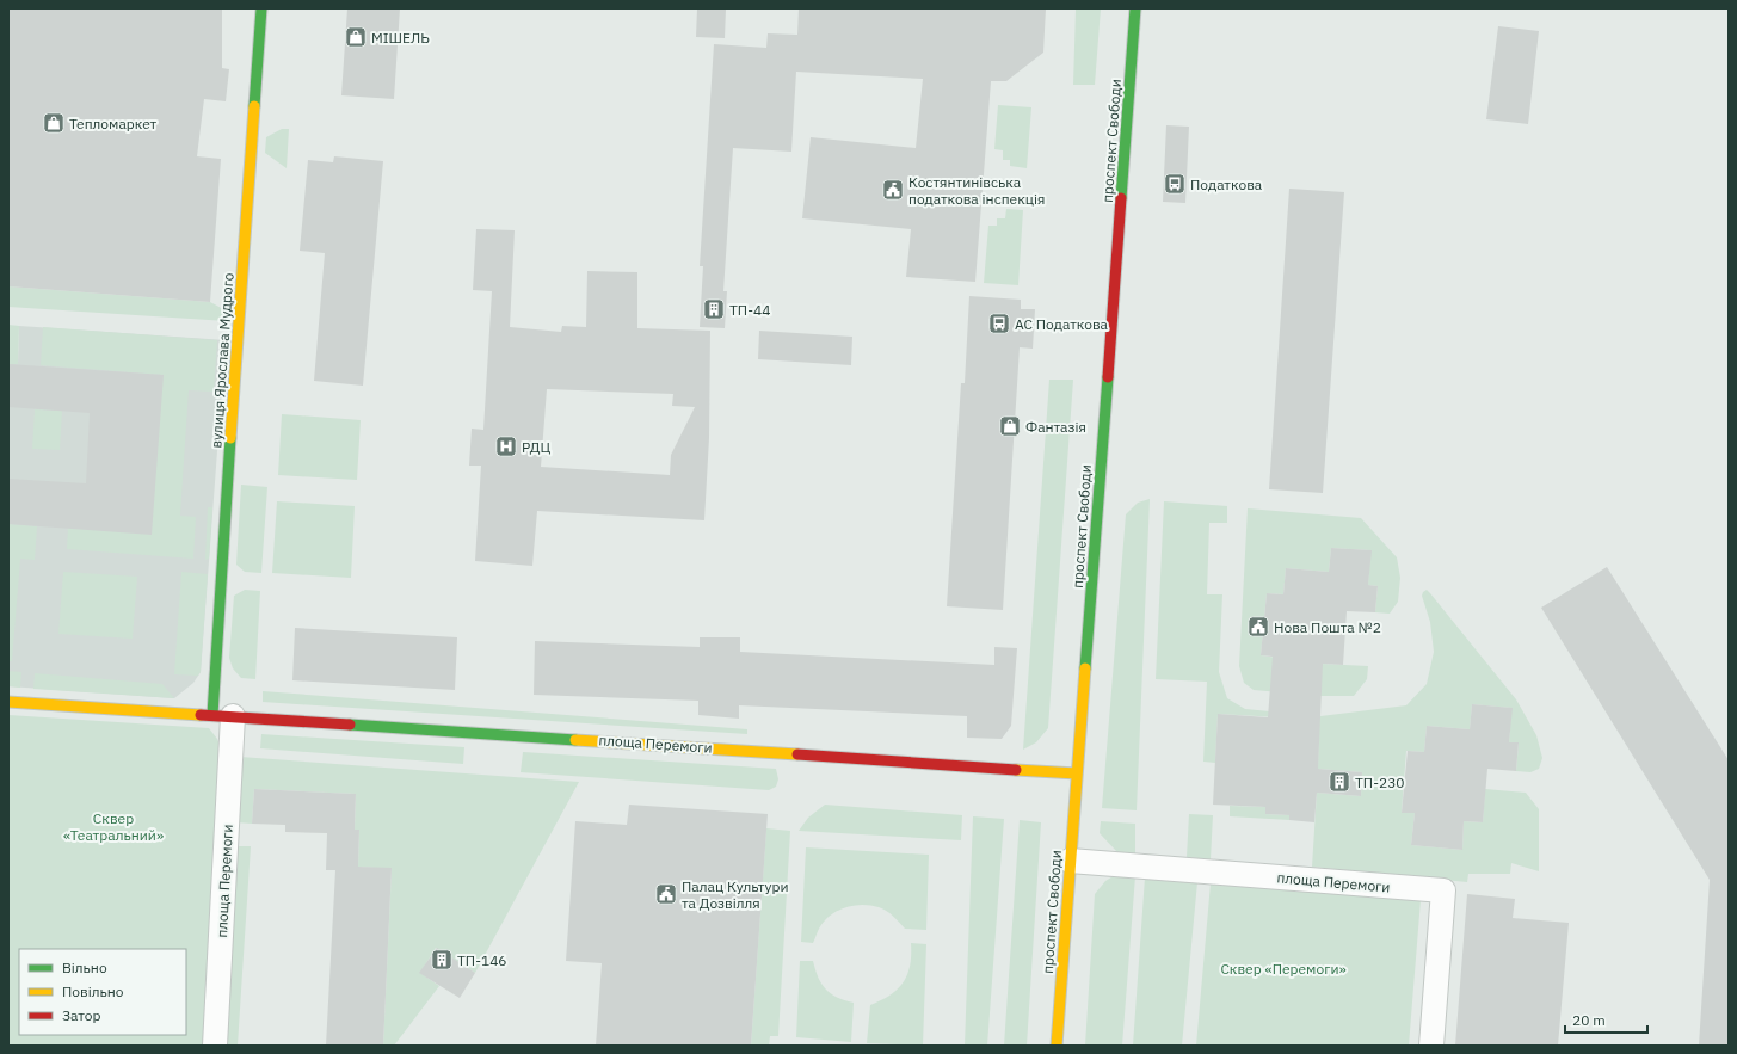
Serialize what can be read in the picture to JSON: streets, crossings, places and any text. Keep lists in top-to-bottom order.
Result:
{
  "streets": {
    "street": ["проспект Свободи", "вулиця Ярослава Мудрого", "площа Перемоги"]
  },
  "crossings": [
    ["проспект Свободи", "площа Перемоги"],
    ["вулиця Ярослава Мудрого", "площа Перемоги"]
  ],
  "parks": ["Сквер «Театральний»", "Сквер «Перемоги»"],
  "places": {
    "shop": ["МІШЕЛЬ", "Тепломаркет", "Фантазія"],
    "bus stop": ["Податкова", "АС Податкова"],
    "public building": ["Костянтинівська податкова інспекція", "Нова Пошта №2", "Палац Культури та Дозвілля"],
    "building": ["ТП-44", "ТП-230", "ТП-146"],
    "hospital": ["РДЦ"]
  },
  "legend": ["Вільно", "Повільно", "Затор"],
  "scale_bar": "20 m"
}
